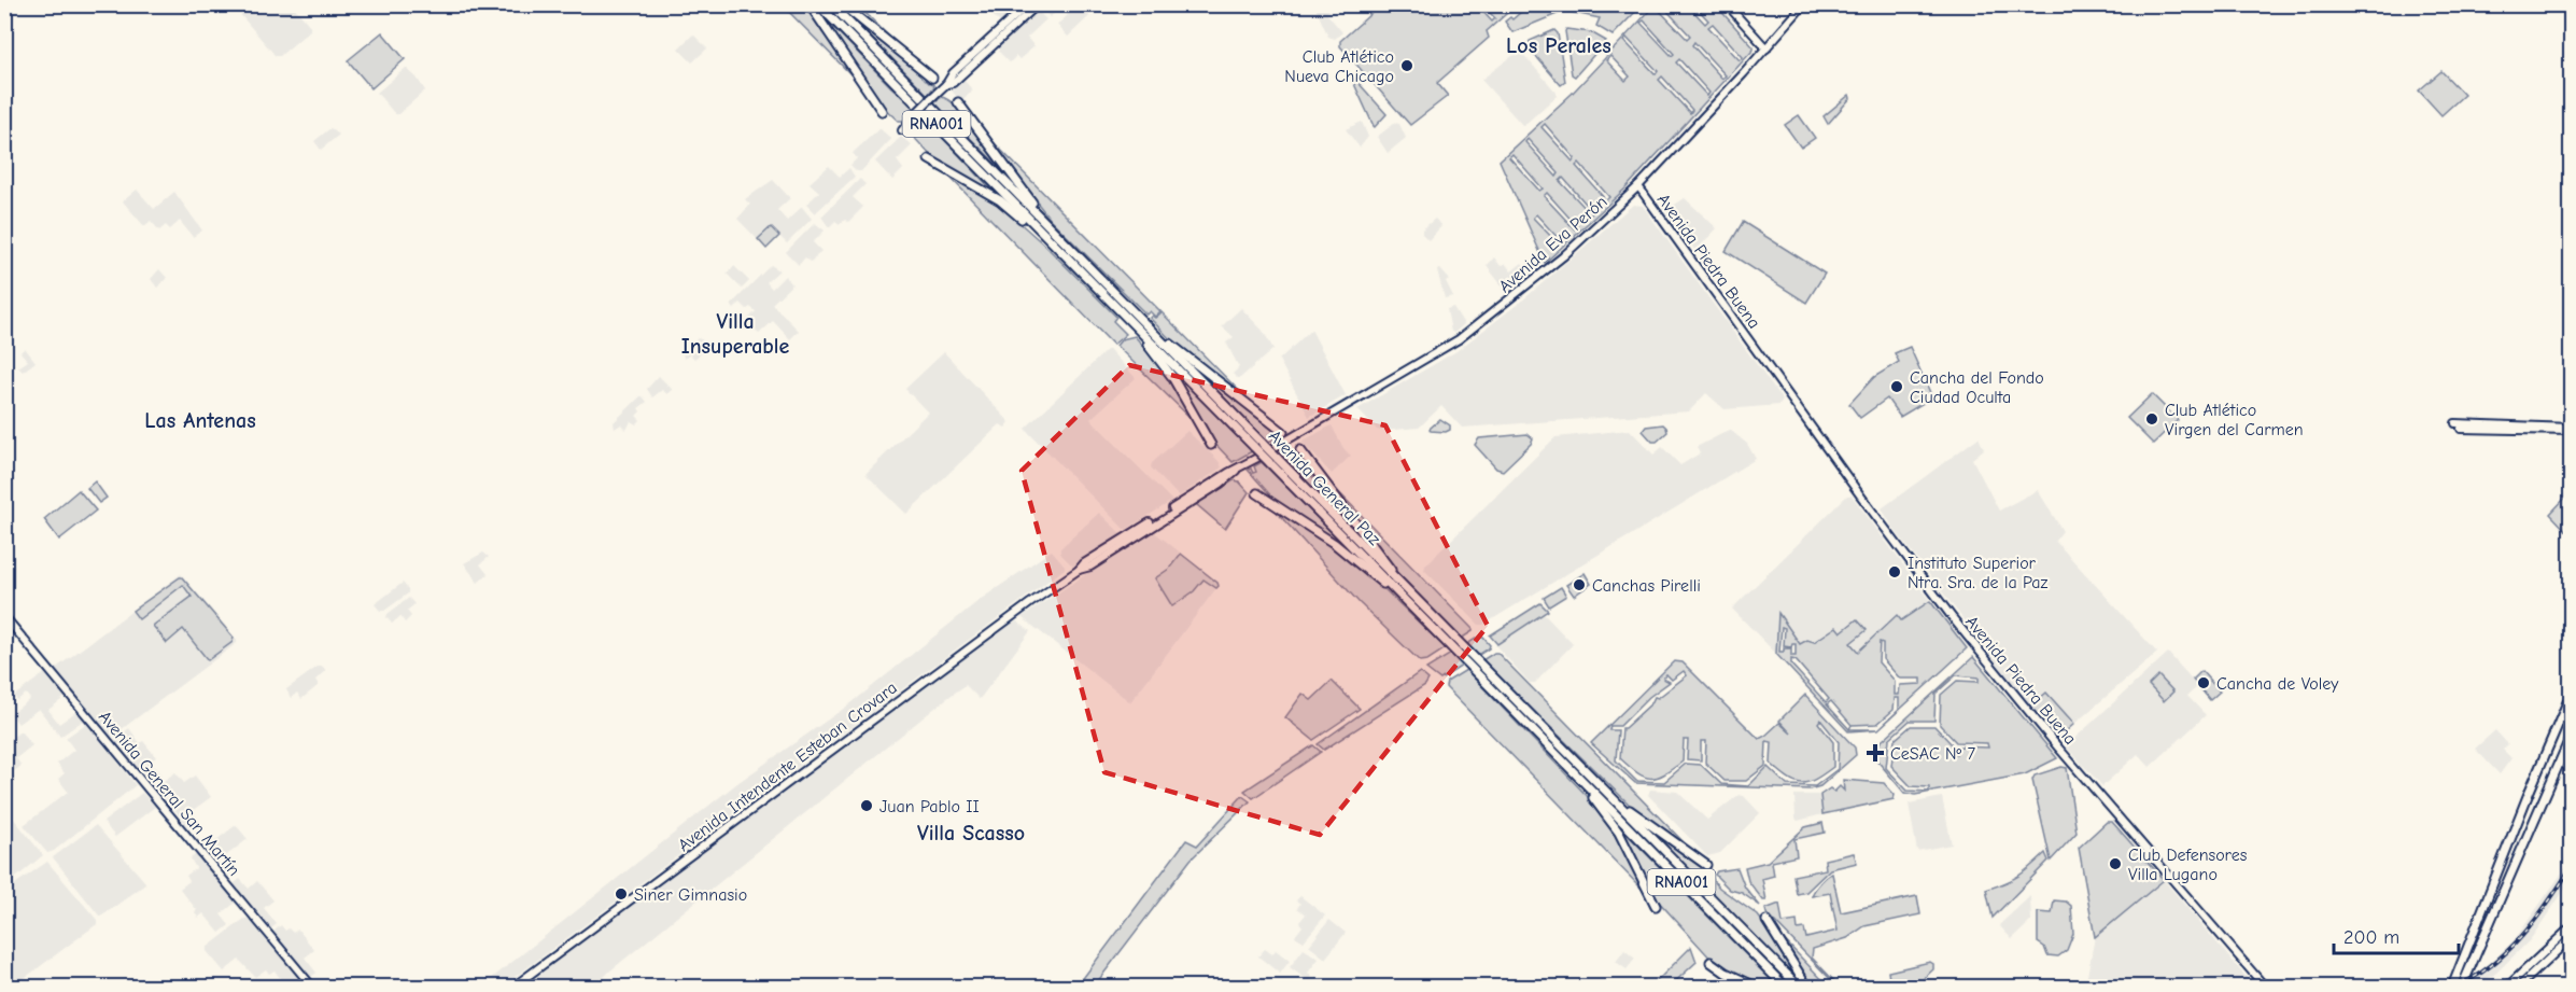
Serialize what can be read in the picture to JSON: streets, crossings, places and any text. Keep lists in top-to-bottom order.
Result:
{
  "streets": {
    "highway": ["RNA001", "Avenida General Paz"],
    "main road": [
      "Avenida Eva Perón",
      "Avenida Piedra Buena",
      "Avenida Intendente Esteban Crovara",
      "Avenida General San Martín"
    ]
  },
  "crossings": [
    ["Avenida Eva Perón", "Avenida Piedra Buena"]
  ],
  "districts": [
    "Los Perales",
    "Villa Insuperable",
    "Las Antenas",
    "Villa Scasso"
  ],
  "places": {
    "other": [
      "Club Atlético Nueva Chicago",
      "Cancha del Fondo Ciudad Oculta",
      "Club Atlético Virgen del Carmen",
      "Instituto Superior Ntra. Sra. de la Paz",
      "Canchas Pirelli",
      "Cancha de Voley",
      "Juan Pablo II",
      "Club Defensores Villa Lugano",
      "Siner Gimnasio"
    ],
    "health": ["CeSAC Nº 7"]
  },
  "scale_bar": "200 m"
}
